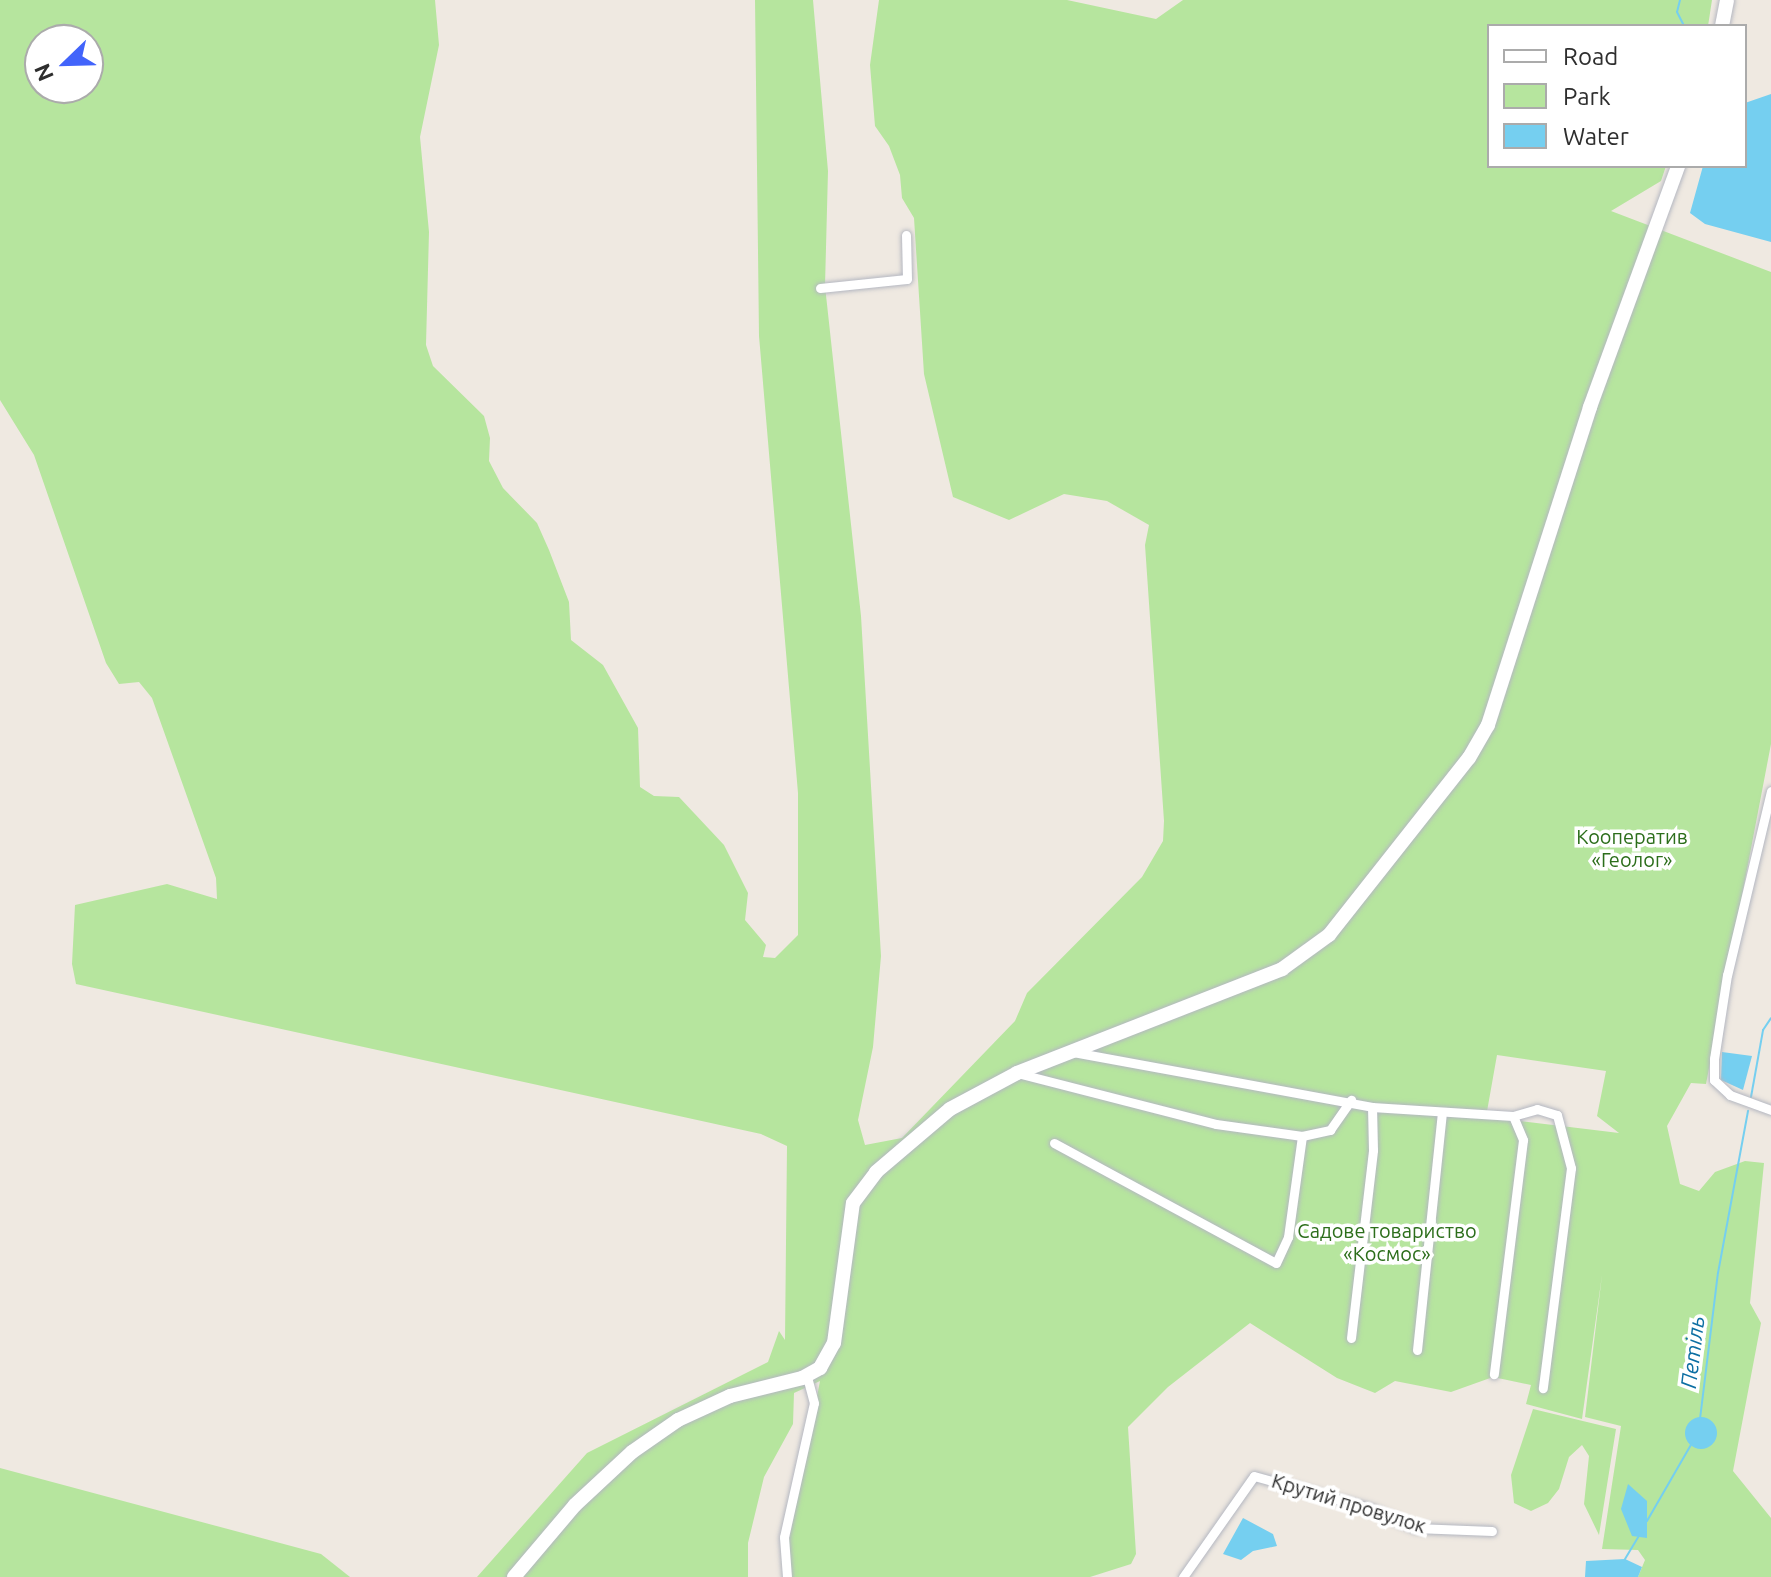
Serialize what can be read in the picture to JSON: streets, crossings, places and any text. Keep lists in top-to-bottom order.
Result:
{
  "streets": {
    "street": ["Крутий провулок"]
  },
  "water": ["Петіль"],
  "parks": ["Кооператив «Геолог»", "Садове товариство «Космос»"],
  "legend": ["Road", "Park", "Water"],
  "north": "bottom left"
}
